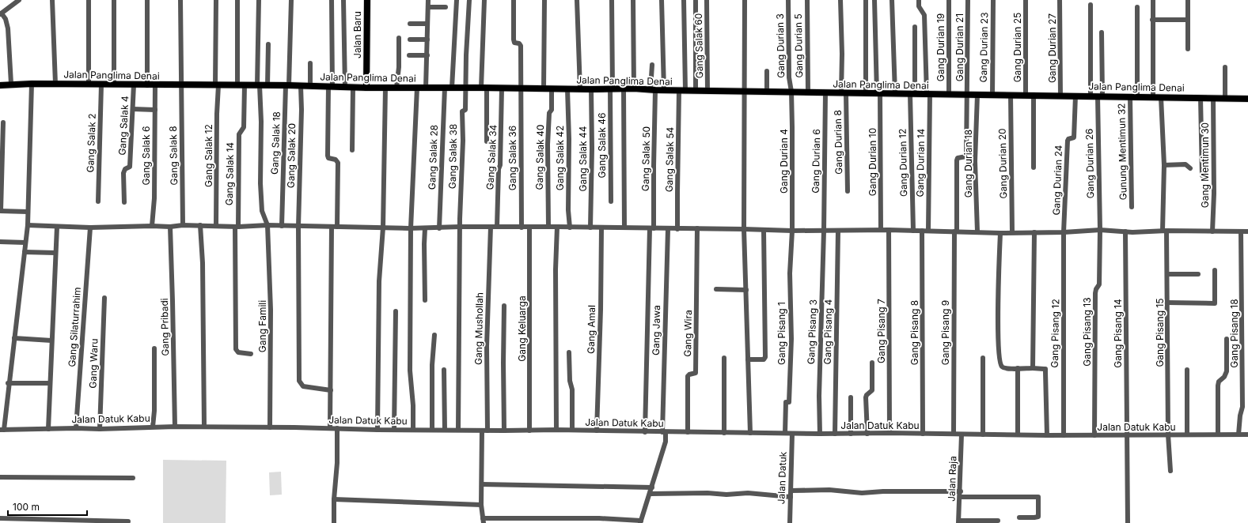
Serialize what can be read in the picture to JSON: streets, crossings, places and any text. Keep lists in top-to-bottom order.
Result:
{
  "streets": {
    "main road": ["Jalan Baru", "Jalan Panglima Denai"],
    "street": [
      "Gang Salak 60",
      "Gang Durian 3",
      "Gang Durian 5",
      "Gang Durian 19",
      "Gang Durian 21",
      "Gang Durian 23",
      "Gang Durian 25",
      "Gang Durian 27",
      "Gang Salak 4",
      "Gang Durian 8",
      "Gang Salak 2",
      "Gang Salak 18",
      "Gang Salak 46",
      "Gunung Mentimun 32",
      "Gang Salak 6",
      "Gang Salak 8",
      "Gang Salak 12",
      "Gang Salak 20",
      "Gang Salak 38",
      "Gang Salak 28",
      "Gang Salak 34",
      "Gang Salak 40",
      "Gang Salak 36",
      "Gang Salak 42",
      "Gang Salak 44",
      "Gang Salak 50",
      "Gang Salak 54",
      "Gang Durian 4",
      "Gang Durian 6",
      "Gang Durian 10",
      "Gang Durian 12",
      "Gang Durian 14",
      "Gang Durian 18",
      "Gang Durian 20",
      "Gang Durian 26",
      "Gang Mentimun 30",
      "Gang Salak 14",
      "Gang Durian 24",
      "Gang Famili",
      "Gang Silaturrahim",
      "Gang Pribadi",
      "Gang Mushollah",
      "Gang Keluarga",
      "Gang Amal",
      "Gang Jawa",
      "Gang Pisang 7",
      "Gang Pisang 3",
      "Gang Pisang 4",
      "Gang Pisang 13",
      "Gang Pisang 8",
      "Gang Pisang 9",
      "Gang Pisang 15",
      "Gang Wira",
      "Gang Pisang 1",
      "Gang Pisang 12",
      "Gang Pisang 14",
      "Gang Pisang 18",
      "Gang Waru",
      "Jalan Datuk Kabu",
      "Jalan Datuk",
      "Jalan Raja"
    ]
  },
  "crossings": [
    ["Jalan Baru", "Jalan Panglima Denai"],
    ["Gang Salak 60", "Jalan Panglima Denai"],
    ["Gang Durian 3", "Jalan Panglima Denai"],
    ["Gang Durian 3", "Gang Durian 4"],
    ["Gang Durian 5", "Jalan Panglima Denai"],
    ["Gang Durian 19", "Jalan Panglima Denai"],
    ["Gang Durian 21", "Jalan Panglima Denai"],
    ["Gang Durian 21", "Gang Pisang 9"],
    ["Gang Durian 23", "Jalan Panglima Denai"],
    ["Gang Durian 25", "Jalan Panglima Denai"],
    ["Gang Durian 27", "Jalan Panglima Denai"],
    ["Jalan Panglima Denai", "Gang Salak 4"],
    ["Jalan Panglima Denai", "Gang Durian 8"],
    ["Jalan Panglima Denai", "Gang Salak 2"],
    ["Jalan Panglima Denai", "Gang Salak 18"],
    ["Jalan Panglima Denai", "Gang Salak 46"],
    ["Jalan Panglima Denai", "Gunung Mentimun 32"],
    ["Jalan Panglima Denai", "Gang Salak 6"],
    ["Jalan Panglima Denai", "Gang Salak 8"],
    ["Jalan Panglima Denai", "Gang Salak 12"],
    ["Jalan Panglima Denai", "Gang Salak 20"],
    ["Jalan Panglima Denai", "Gang Salak 38"],
    ["Jalan Panglima Denai", "Gang Salak 28"],
    ["Jalan Panglima Denai", "Gang Salak 34"],
    ["Jalan Panglima Denai", "Gang Salak 40"],
    ["Jalan Panglima Denai", "Gang Salak 36"],
    ["Jalan Panglima Denai", "Gang Salak 42"],
    ["Jalan Panglima Denai", "Gang Salak 44"],
    ["Jalan Panglima Denai", "Gang Salak 50"],
    ["Jalan Panglima Denai", "Gang Salak 54"],
    ["Jalan Panglima Denai", "Gang Durian 4"],
    ["Jalan Panglima Denai", "Gang Durian 6"],
    ["Jalan Panglima Denai", "Gang Durian 10"],
    ["Jalan Panglima Denai", "Gang Durian 12"],
    ["Jalan Panglima Denai", "Gang Durian 14"],
    ["Jalan Panglima Denai", "Gang Durian 18"],
    ["Jalan Panglima Denai", "Gang Durian 20"],
    ["Jalan Panglima Denai", "Gang Durian 26"],
    ["Jalan Panglima Denai", "Gang Mentimun 30"],
    ["Jalan Panglima Denai", "Gang Salak 14"],
    ["Jalan Panglima Denai", "Gang Durian 24"],
    ["Jalan Panglima Denai", "Gang Famili"],
    ["Jalan Panglima Denai", "Gang Pisang 15"],
    ["Gang Salak 38", "Jalan Datuk Kabu"],
    ["Gang Salak 50", "Jalan Datuk Kabu"],
    ["Gang Durian 4", "Gang Pisang 1"],
    ["Gang Durian 6", "Gang Pisang 3"],
    ["Gang Durian 26", "Gang Pisang 13"],
    ["Gang Durian 24", "Gang Pisang 12"],
    ["Gang Famili", "Jalan Datuk Kabu"],
    ["Gang Silaturrahim", "Jalan Datuk Kabu"],
    ["Gang Pribadi", "Jalan Datuk Kabu"],
    ["Gang Mushollah", "Jalan Datuk Kabu"],
    ["Gang Keluarga", "Jalan Datuk Kabu"],
    ["Gang Amal", "Jalan Datuk Kabu"],
    ["Gang Jawa", "Jalan Datuk Kabu"],
    ["Gang Pisang 7", "Jalan Datuk Kabu"],
    ["Gang Pisang 3", "Jalan Datuk Kabu"],
    ["Gang Pisang 4", "Jalan Datuk Kabu"],
    ["Gang Pisang 13", "Jalan Datuk Kabu"],
    ["Gang Pisang 8", "Jalan Datuk Kabu"],
    ["Gang Pisang 9", "Jalan Datuk Kabu"],
    ["Gang Pisang 15", "Jalan Datuk Kabu"],
    ["Gang Wira", "Jalan Datuk Kabu"],
    ["Gang Pisang 1", "Jalan Datuk Kabu"],
    ["Gang Pisang 12", "Jalan Datuk Kabu"],
    ["Gang Pisang 14", "Jalan Datuk Kabu"],
    ["Gang Pisang 18", "Jalan Datuk Kabu"],
    ["Gang Waru", "Jalan Datuk Kabu"],
    ["Jalan Datuk Kabu", "Jalan Datuk"],
    ["Jalan Datuk Kabu", "Jalan Raja"]
  ],
  "scale_bar": "100 m"
}
